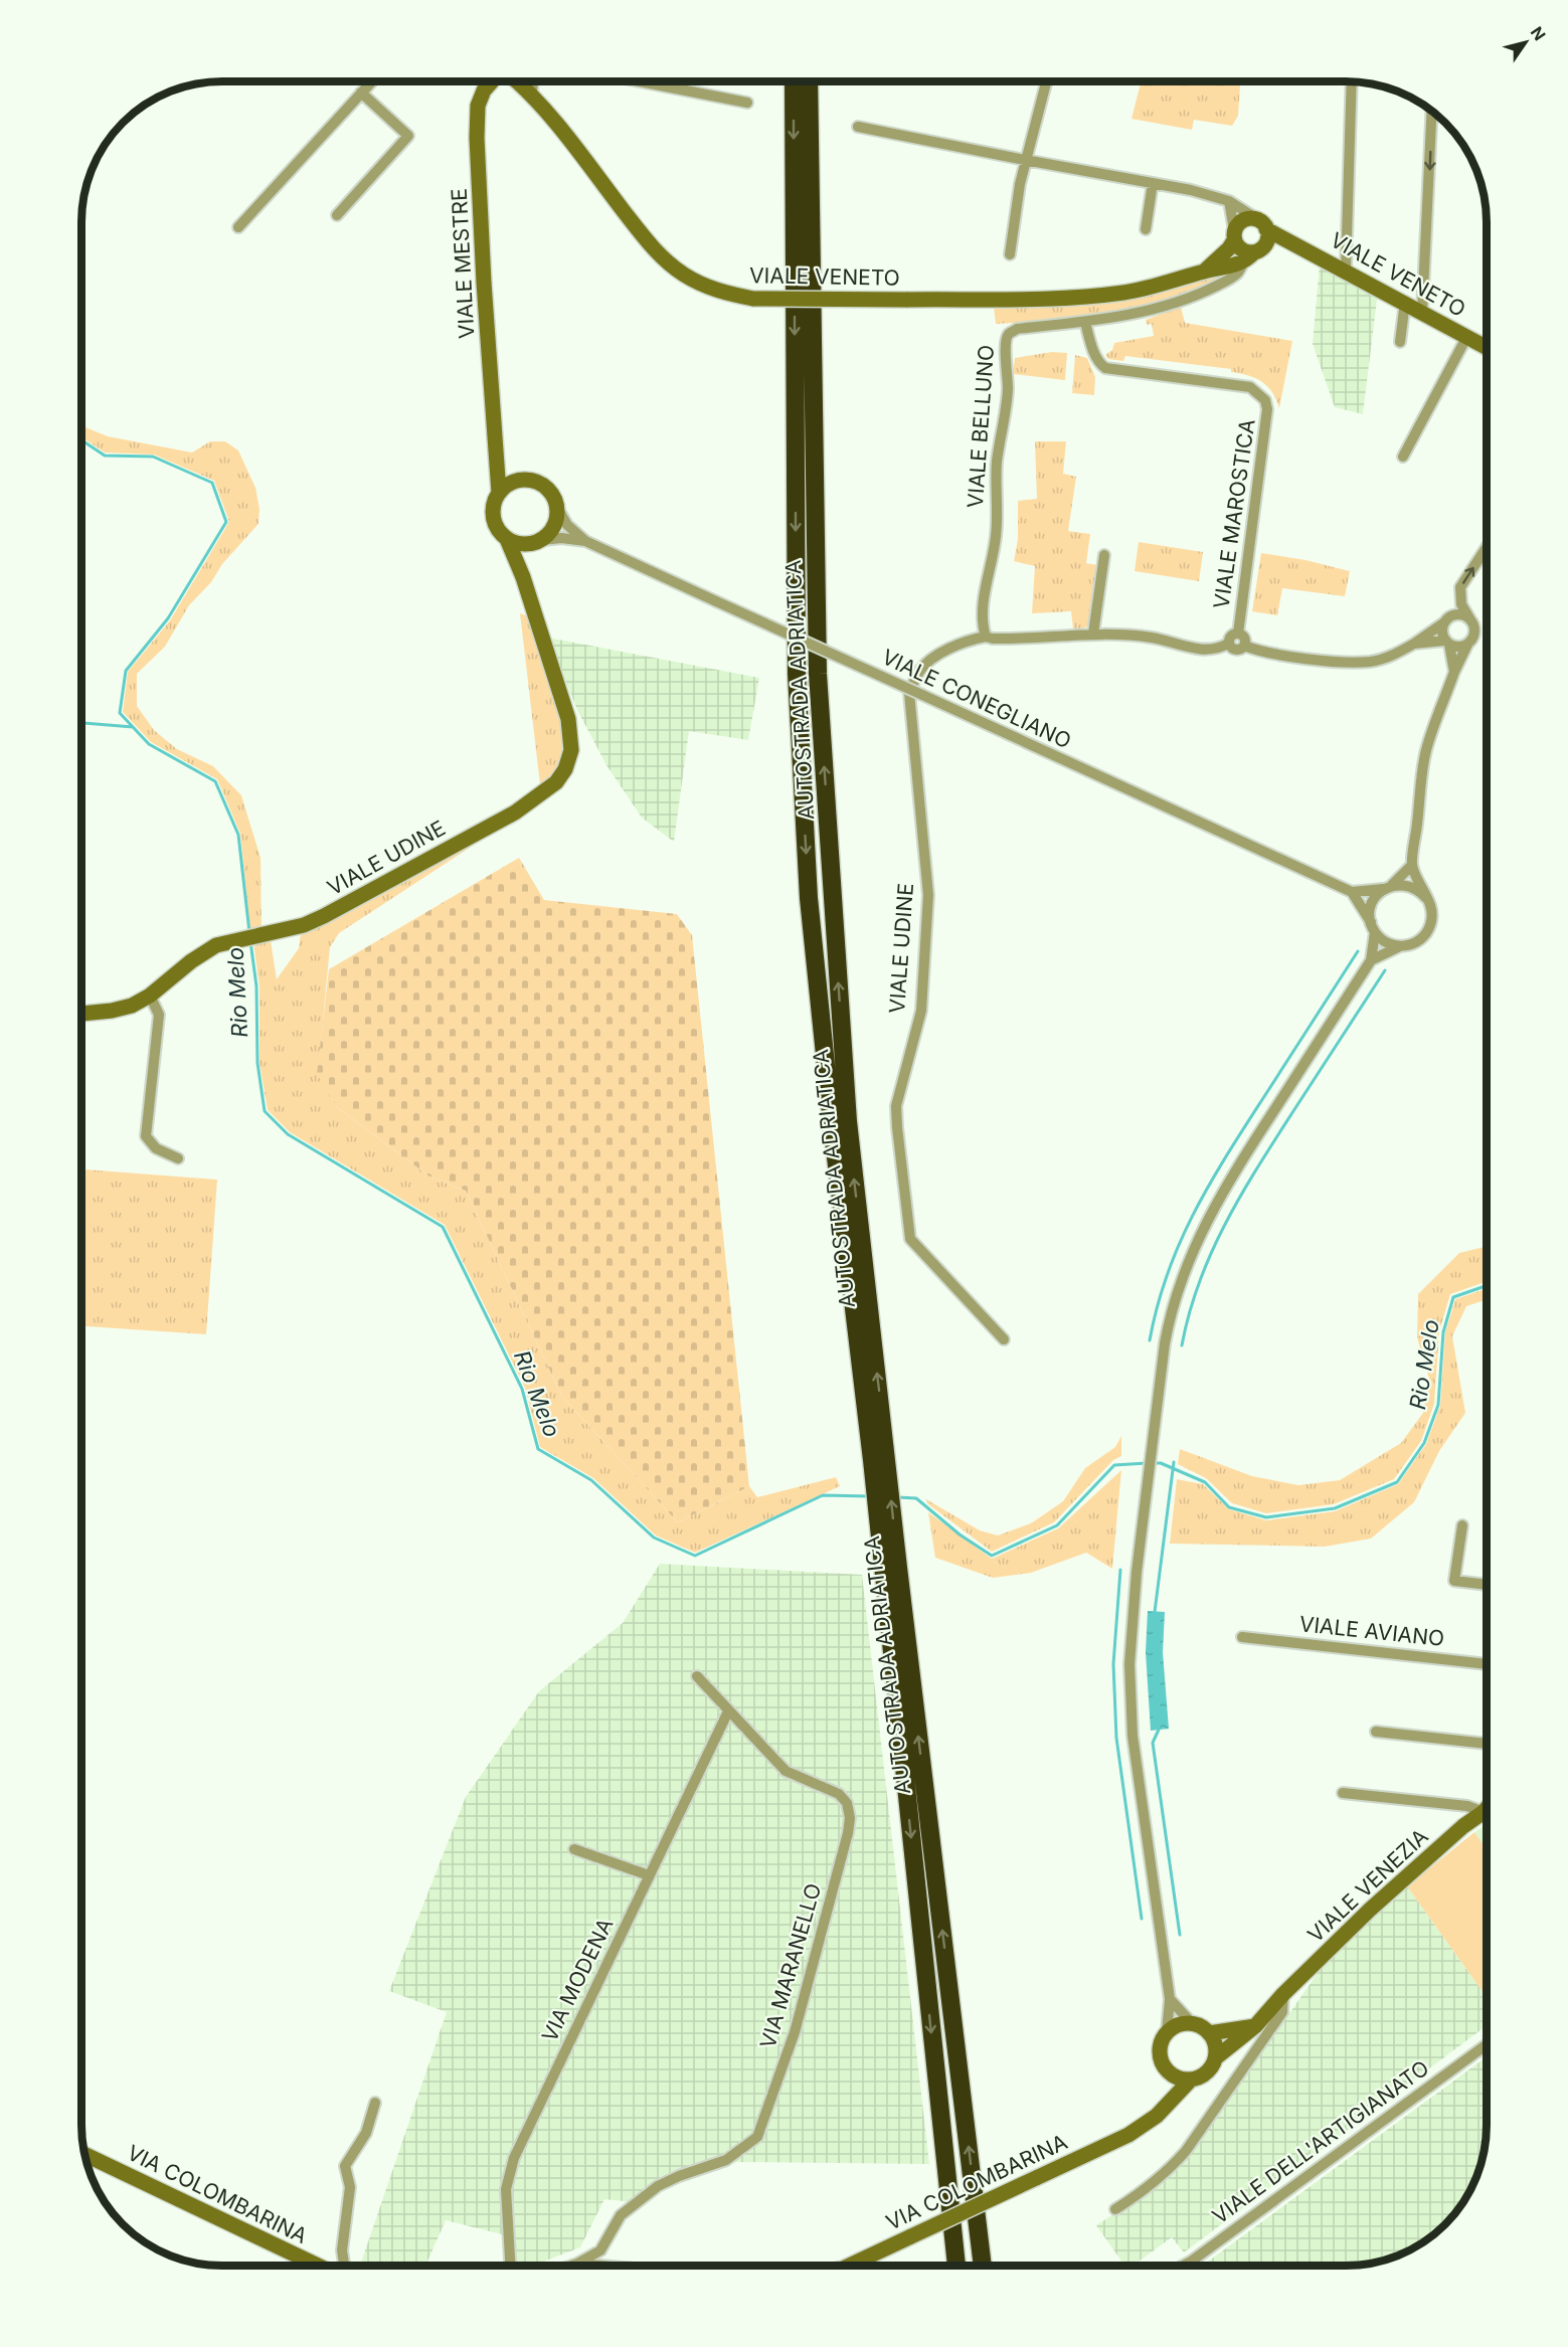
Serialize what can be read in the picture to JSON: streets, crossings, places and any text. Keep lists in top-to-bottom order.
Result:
{
  "streets": {
    "highway": ["AUTOSTRADA ADRIATICA"],
    "street": [
      "VIALE MESTRE",
      "VIALE VENETO",
      "VIALE BELLUNO",
      "VIALE MAROSTICA",
      "VIALE CONEGLIANO",
      "VIALE UDINE",
      "VIALE AVIANO",
      "VIALE VENEZIA",
      "VIA MARANELLO",
      "VIA MODENA",
      "VIALE DELL'ARTIGIANATO",
      "VIA COLOMBARINA"
    ]
  },
  "crossings": [
    ["VIALE MESTRE", "VIALE CONEGLIANO"],
    ["VIALE MESTRE", "VIALE UDINE"],
    ["VIALE VENETO", "VIALE BELLUNO"],
    ["VIALE BELLUNO", "VIALE MAROSTICA"],
    ["VIALE BELLUNO", "VIALE UDINE"],
    ["VIA MARANELLO", "VIA MODENA"]
  ],
  "water": ["Rio Melo"],
  "north": "top right"
}
